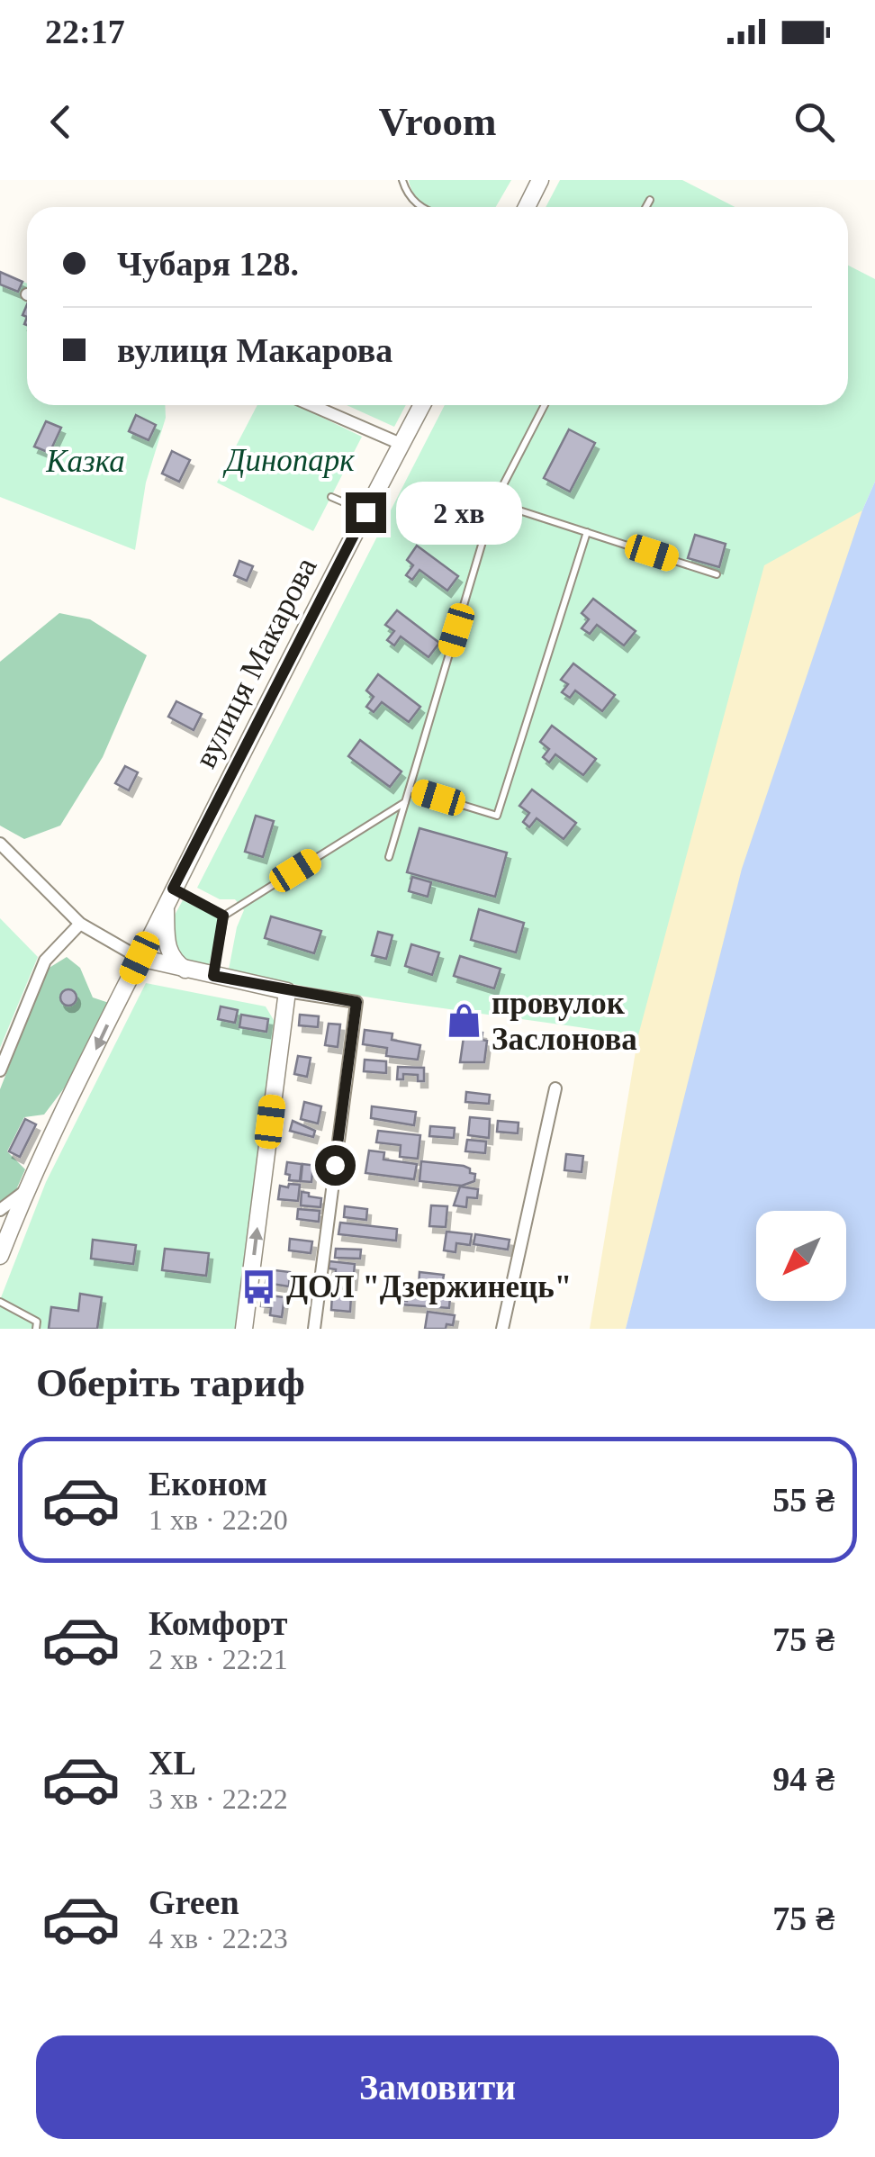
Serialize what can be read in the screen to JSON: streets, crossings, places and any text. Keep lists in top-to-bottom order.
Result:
{
  "streets": {
    "main road": ["вулиця Макарова"]
  },
  "parks": ["Динопарк", "Казка"],
  "places": {
    "shop": ["провулок Заслонова"],
    "bus stop": ["ДОЛ \"Дзержинець\""]
  },
  "north": "bottom left",
  "page": {
    "status": "22:17",
    "header": "Vroom",
    "banner": ["Чубаря 128.", "вулиця Макарова"],
    "bubble": "2 хв",
    "heading": "Оберіть тариф",
    "list": [
      {
        "name": "Економ",
        "note": "1 хв · 22:20",
        "value": "55 ₴"
      },
      {
        "name": "Комфорт",
        "note": "2 хв · 22:21",
        "value": "75 ₴"
      },
      {
        "name": "XL",
        "note": "3 хв · 22:22",
        "value": "94 ₴"
      },
      {
        "name": "Green",
        "note": "4 хв · 22:23",
        "value": "75 ₴"
      }
    ],
    "buttons": "Замовити"
  }
}
